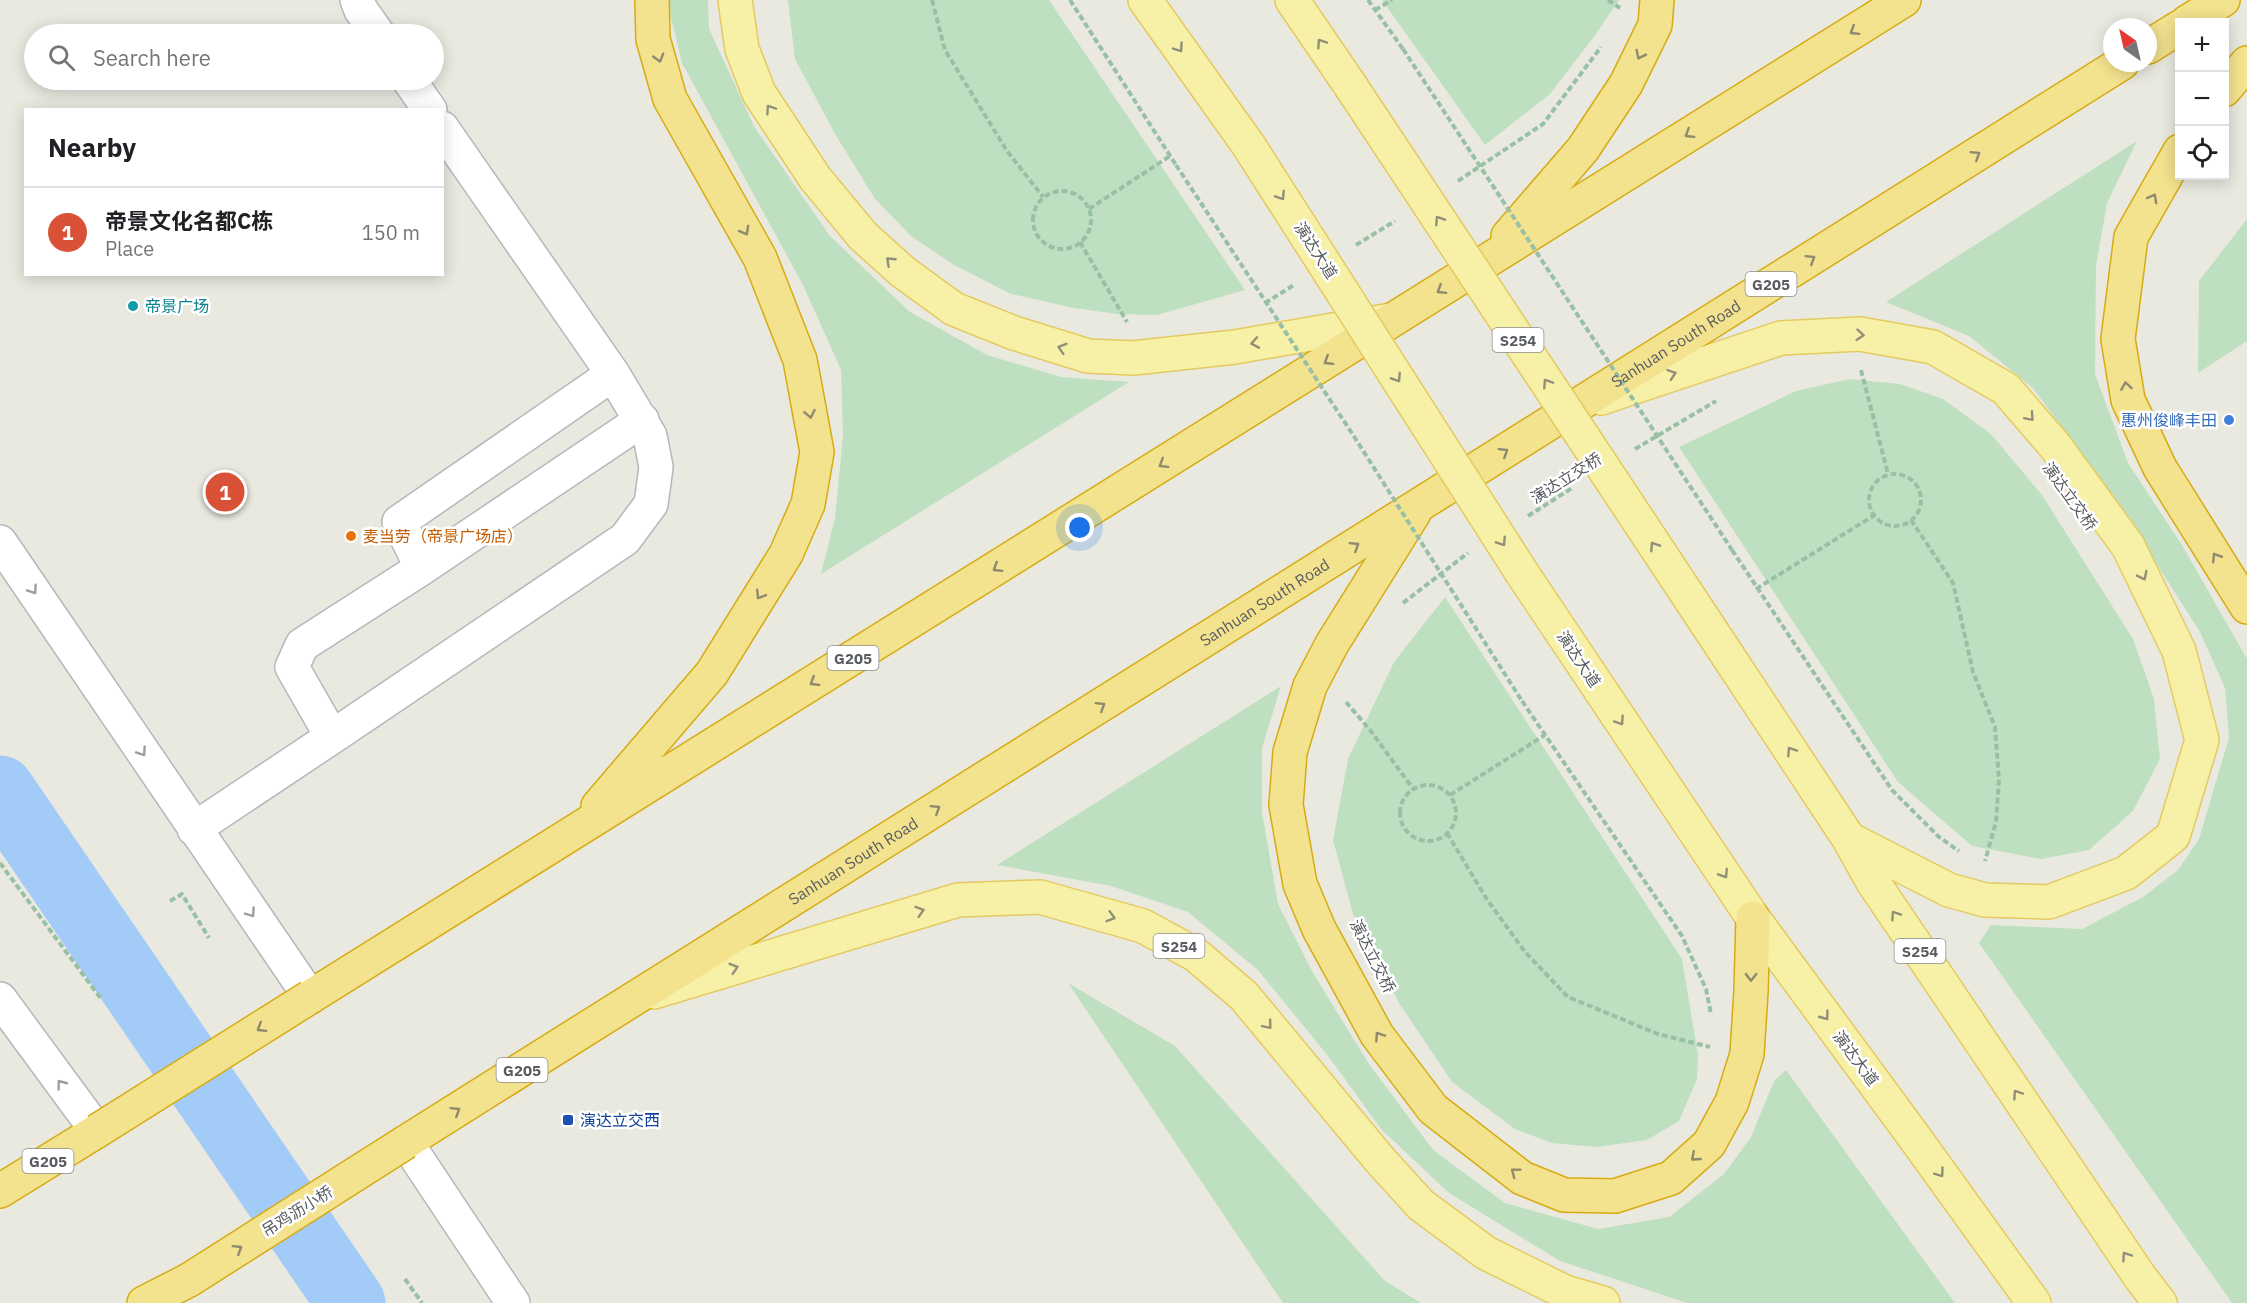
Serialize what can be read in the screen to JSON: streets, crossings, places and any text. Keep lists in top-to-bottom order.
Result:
{
  "streets": {
    "highway": ["G205", "Sanhuan South Road", "吊鸡沥小桥"],
    "main road": ["演达大道", "S254"],
    "path": ["演达立交桥"]
  },
  "crossings": [
    ["S254", "Sanhuan South Road"],
    ["Sanhuan South Road", "吊鸡沥小桥"]
  ],
  "places": {
    "other": ["帝景广场", "惠州俊峰丰田", "麦当劳（帝景广场店）"],
    "transit": ["演达立交西"]
  },
  "north": "top left",
  "page": {
    "map_buttons": ["+", "−"],
    "search": "Search here",
    "heading": "Nearby",
    "list": [
      {
        "mark": "1",
        "name": "帝景文化名都C栋",
        "note": "Place",
        "value": "150 m"
      }
    ],
    "pins": "1"
  }
}
